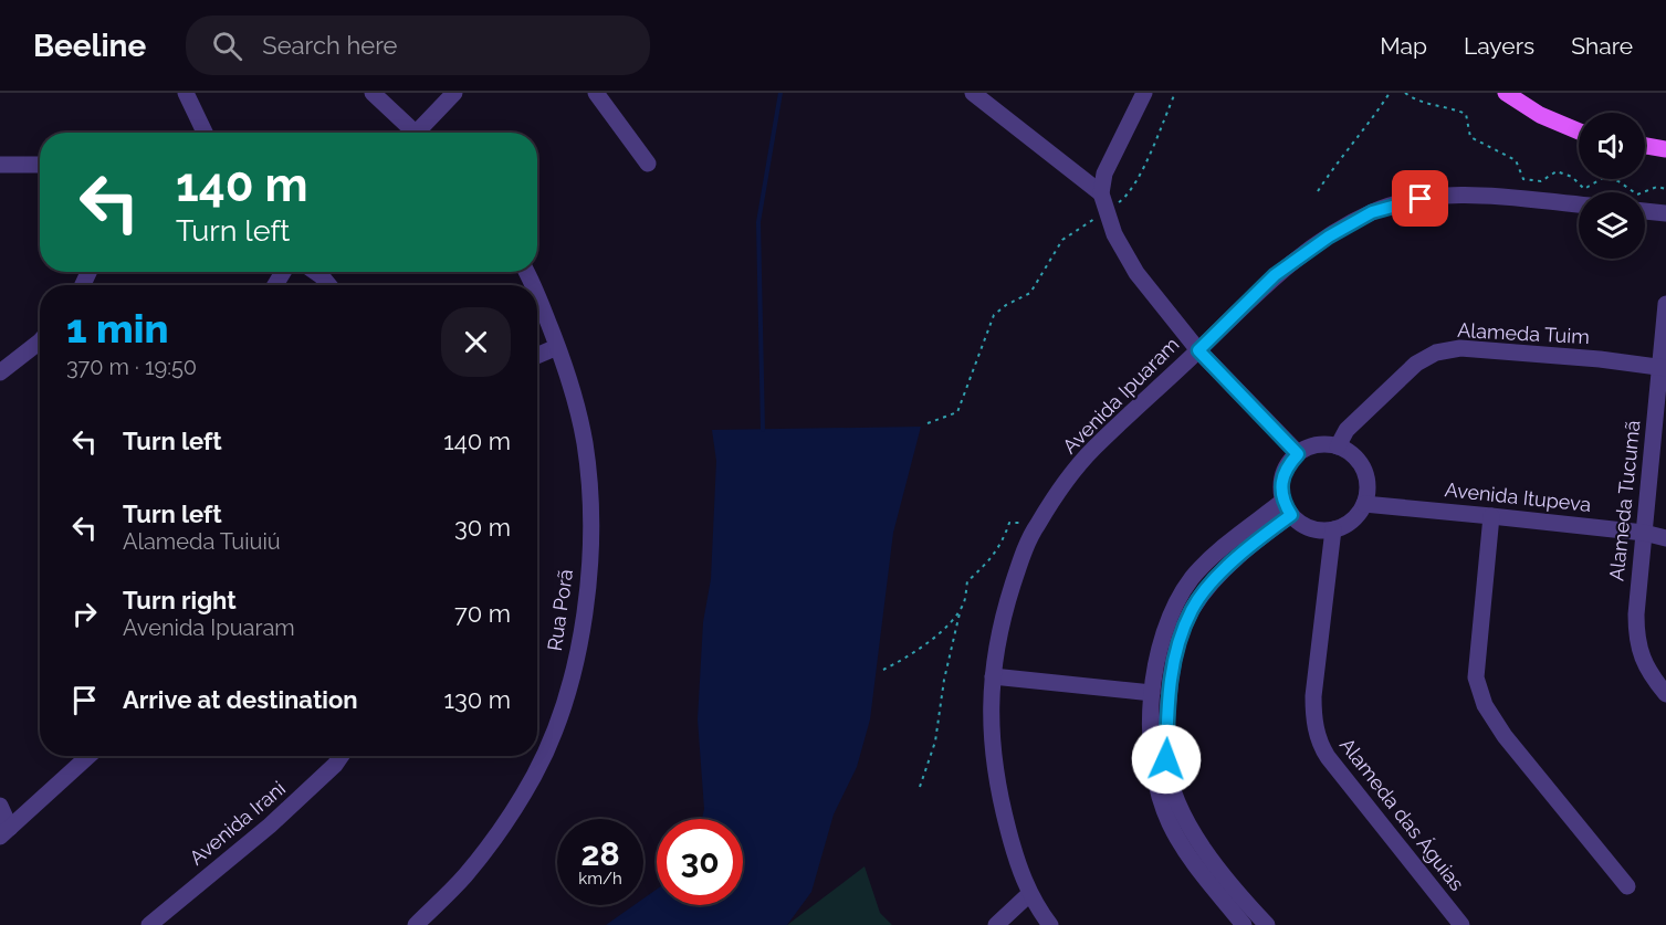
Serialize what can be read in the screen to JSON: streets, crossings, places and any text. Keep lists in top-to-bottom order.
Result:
{
  "streets": {
    "street": [
      "Alameda Tuim",
      "Avenida Ipuaram",
      "Avenida Itupeva",
      "Alameda Tucumã",
      "Rua Porã",
      "Alameda das Águias",
      "Avenida Irani"
    ]
  },
  "crossings": [
    ["Alameda Tuim", "Avenida Itupeva"],
    ["Alameda Tuim", "Alameda Tucumã"],
    ["Alameda Tuim", "Alameda das Águias"],
    ["Avenida Itupeva", "Alameda Tucumã"],
    ["Avenida Itupeva", "Alameda das Águias"]
  ],
  "page": {
    "header": "Beeline",
    "search": "Search here",
    "nav": ["Map", "Layers", "Share"],
    "turn": ["140 m", "Turn left"],
    "heading": ["1 min", "370 m · 19:50"],
    "list": [
      {
        "name": "Turn left",
        "value": "140 m"
      },
      {
        "name": "Turn left",
        "note": "Alameda Tuiuiú",
        "value": "30 m"
      },
      {
        "name": "Turn right",
        "note": "Avenida Ipuaram",
        "value": "70 m"
      },
      {
        "name": "Arrive at destination",
        "value": "130 m"
      }
    ],
    "speed": "28 km/h",
    "limit": "30"
  }
}
